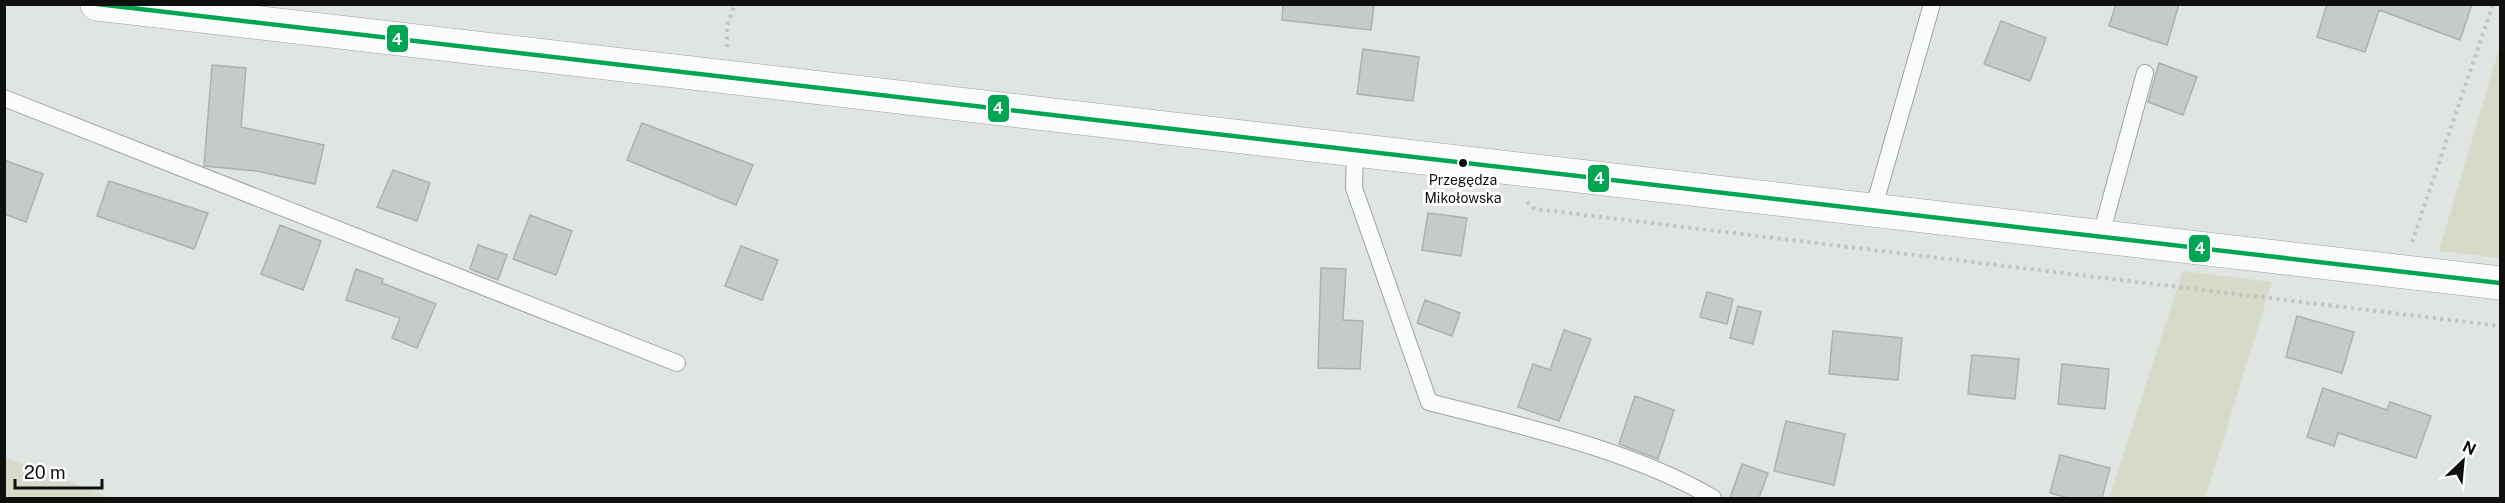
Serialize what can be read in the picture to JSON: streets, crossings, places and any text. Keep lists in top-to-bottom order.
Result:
{
  "places": ["Przegędza Mikołowska"],
  "lines": ["transit line 4"],
  "scale_bar": "20 m",
  "north": "top right"
}
